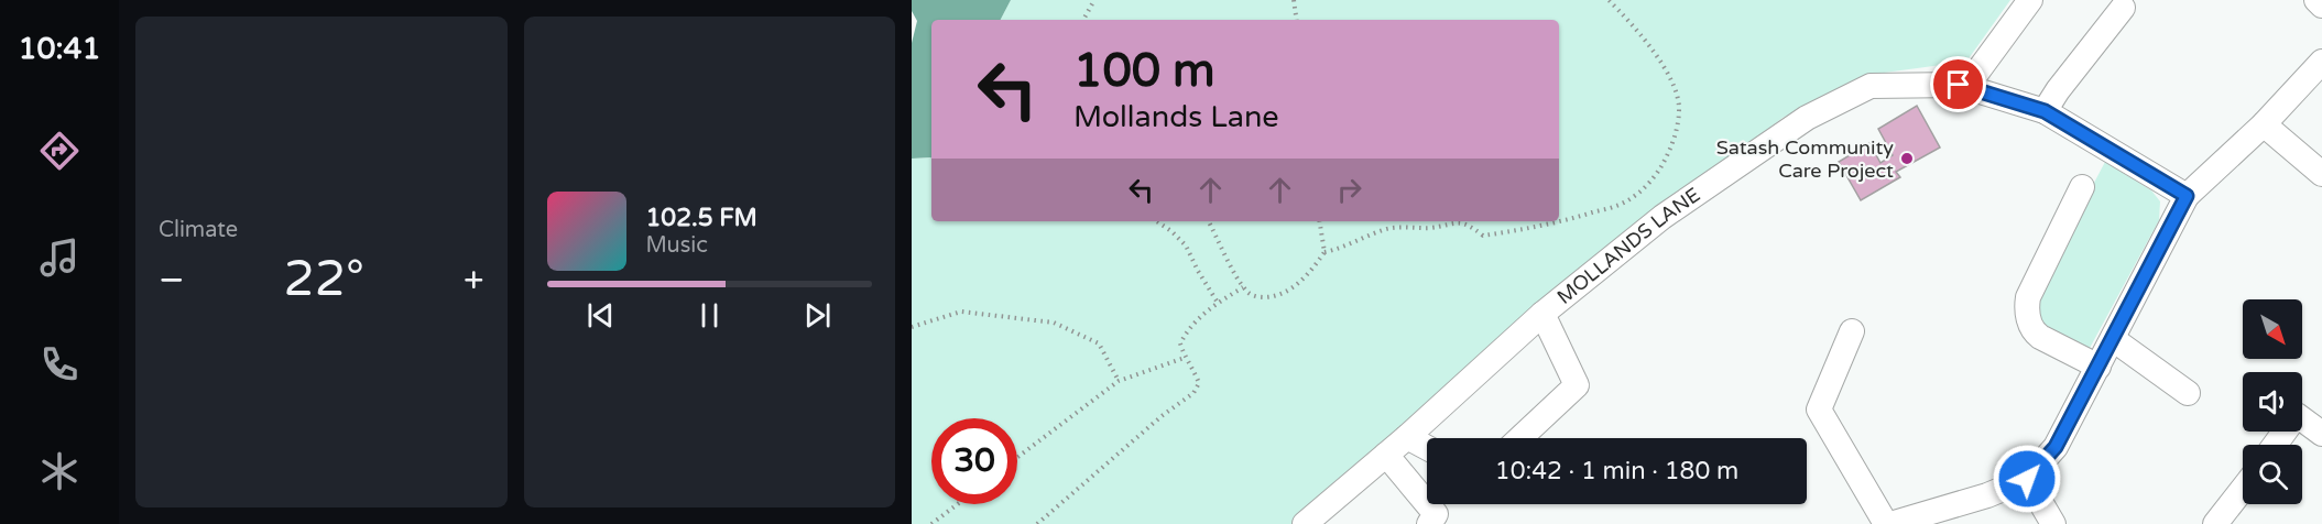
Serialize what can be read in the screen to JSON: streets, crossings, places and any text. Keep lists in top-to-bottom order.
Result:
{
  "streets": {
    "street": ["MOLLANDS LANE"]
  },
  "places": ["Satash Community Care Project"],
  "north": "bottom right",
  "page": {
    "tabs": "10:41",
    "tile": "Climate",
    "turn": ["100 m", "Mollands Lane"],
    "song": ["102.5 FM", "Music"],
    "heat": ["−", "22°", "+"],
    "limit": "30",
    "trip": "10:42 · 1 min · 180 m"
  }
}
